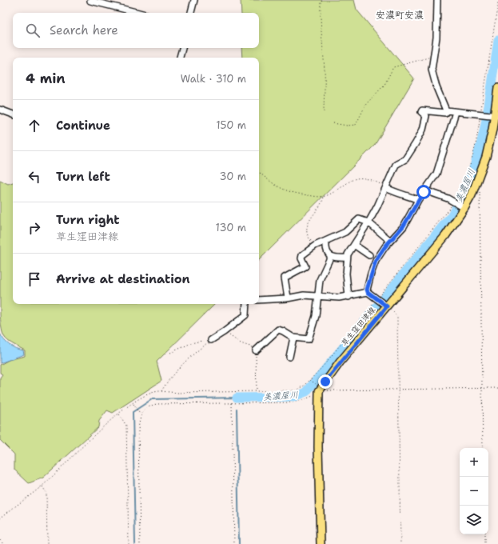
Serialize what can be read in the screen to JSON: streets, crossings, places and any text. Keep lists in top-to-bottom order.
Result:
{
  "streets": {
    "main road": ["草生窪田津線"]
  },
  "districts": ["安濃町安濃"],
  "water": ["美濃屋川"],
  "page": {
    "search": "Search here",
    "heading": ["4 min", "Walk · 310 m"],
    "list": [
      ["Continue", "150 m"],
      ["Turn left", "30 m"],
      ["Turn right", "草生窪田津線", "130 m"],
      "Arrive at destination"
    ],
    "map_buttons": ["+", "−"]
  }
}
